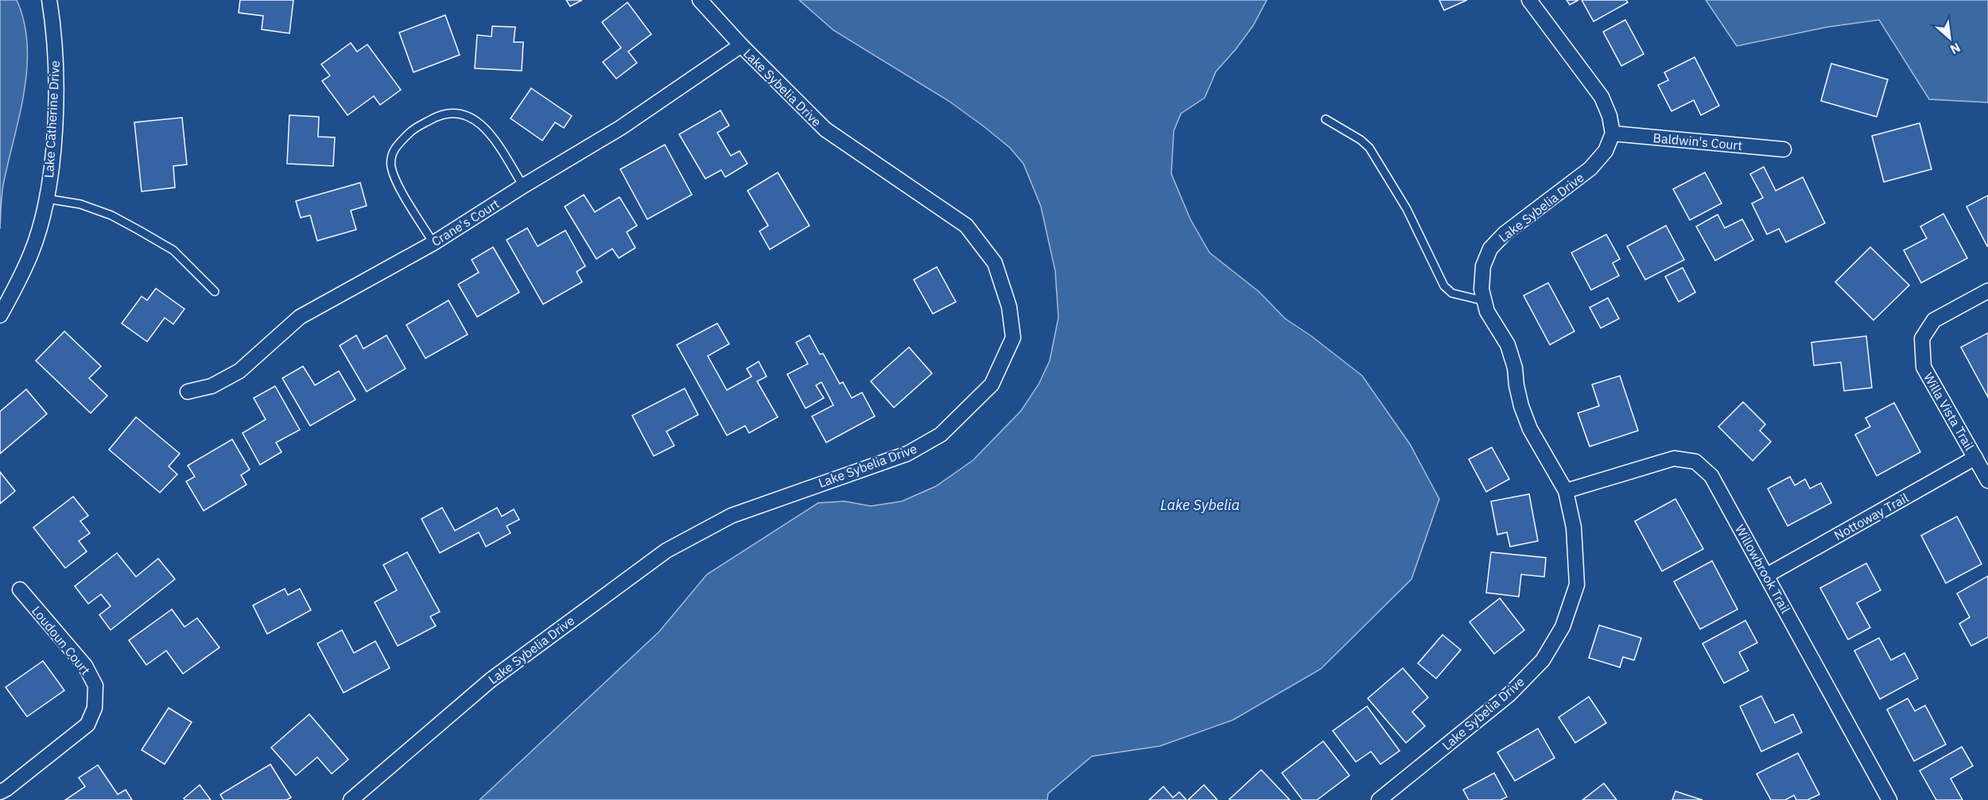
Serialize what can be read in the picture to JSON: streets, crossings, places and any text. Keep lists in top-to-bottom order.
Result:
{
  "streets": {
    "street": [
      "Lake Sybelia Drive",
      "Lake Catherine Drive",
      "Baldwin's Court",
      "Crane's Court",
      "Willa Vista Trail",
      "Nottoway Trail",
      "Willowbrook Trail",
      "Loudoun Court"
    ]
  },
  "crossings": [
    ["Lake Sybelia Drive", "Baldwin's Court"],
    ["Lake Sybelia Drive", "Crane's Court"],
    ["Lake Sybelia Drive", "Willowbrook Trail"],
    ["Willa Vista Trail", "Nottoway Trail"],
    ["Nottoway Trail", "Willowbrook Trail"]
  ],
  "water": ["Lake Sybelia"],
  "north": "bottom right"
}
